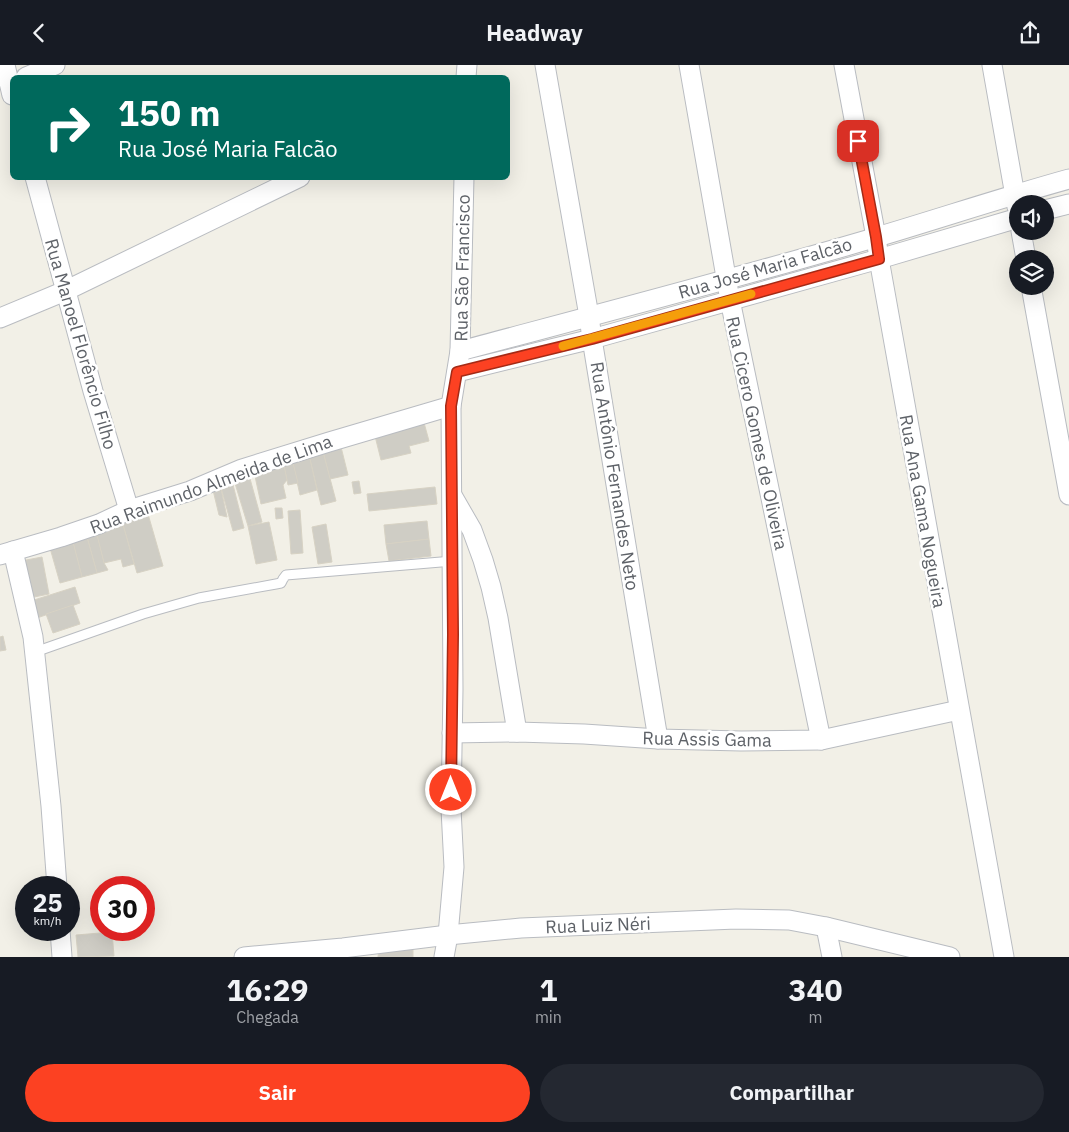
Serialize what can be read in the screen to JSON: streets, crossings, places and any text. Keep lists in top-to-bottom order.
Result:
{
  "streets": {
    "street": [
      "Rua São Francisco",
      "Rua José Maria Falcão",
      "Rua Manoel Florêncio Filho",
      "Rua Cicero Gomes de Oliveira",
      "Rua Antônio Fernandes Neto",
      "Rua Raimundo Almeida de Lima",
      "Rua Ana Gama Nogueira",
      "Rua Assis Gama",
      "Rua Luiz Néri"
    ]
  },
  "crossings": [
    ["Rua São Francisco", "Rua José Maria Falcão"],
    ["Rua São Francisco", "Rua Raimundo Almeida de Lima"],
    ["Rua São Francisco", "Rua Assis Gama"],
    ["Rua São Francisco", "Rua Luiz Néri"],
    ["Rua José Maria Falcão", "Rua Cicero Gomes de Oliveira"],
    ["Rua José Maria Falcão", "Rua Antônio Fernandes Neto"],
    ["Rua José Maria Falcão", "Rua Ana Gama Nogueira"],
    ["Rua Manoel Florêncio Filho", "Rua Raimundo Almeida de Lima"],
    ["Rua Cicero Gomes de Oliveira", "Rua Assis Gama"],
    ["Rua Antônio Fernandes Neto", "Rua Assis Gama"],
    ["Rua Ana Gama Nogueira", "Rua Assis Gama"]
  ],
  "page": {
    "header": "Headway",
    "turn": ["150 m", "Rua José Maria Falcão"],
    "speed": "25 km/h",
    "limit": "30",
    "eta": [
      "16:29",
      "Chegada",
      "1",
      "min",
      "340",
      "m"
    ],
    "buttons": ["Sair", "Compartilhar"]
  }
}
